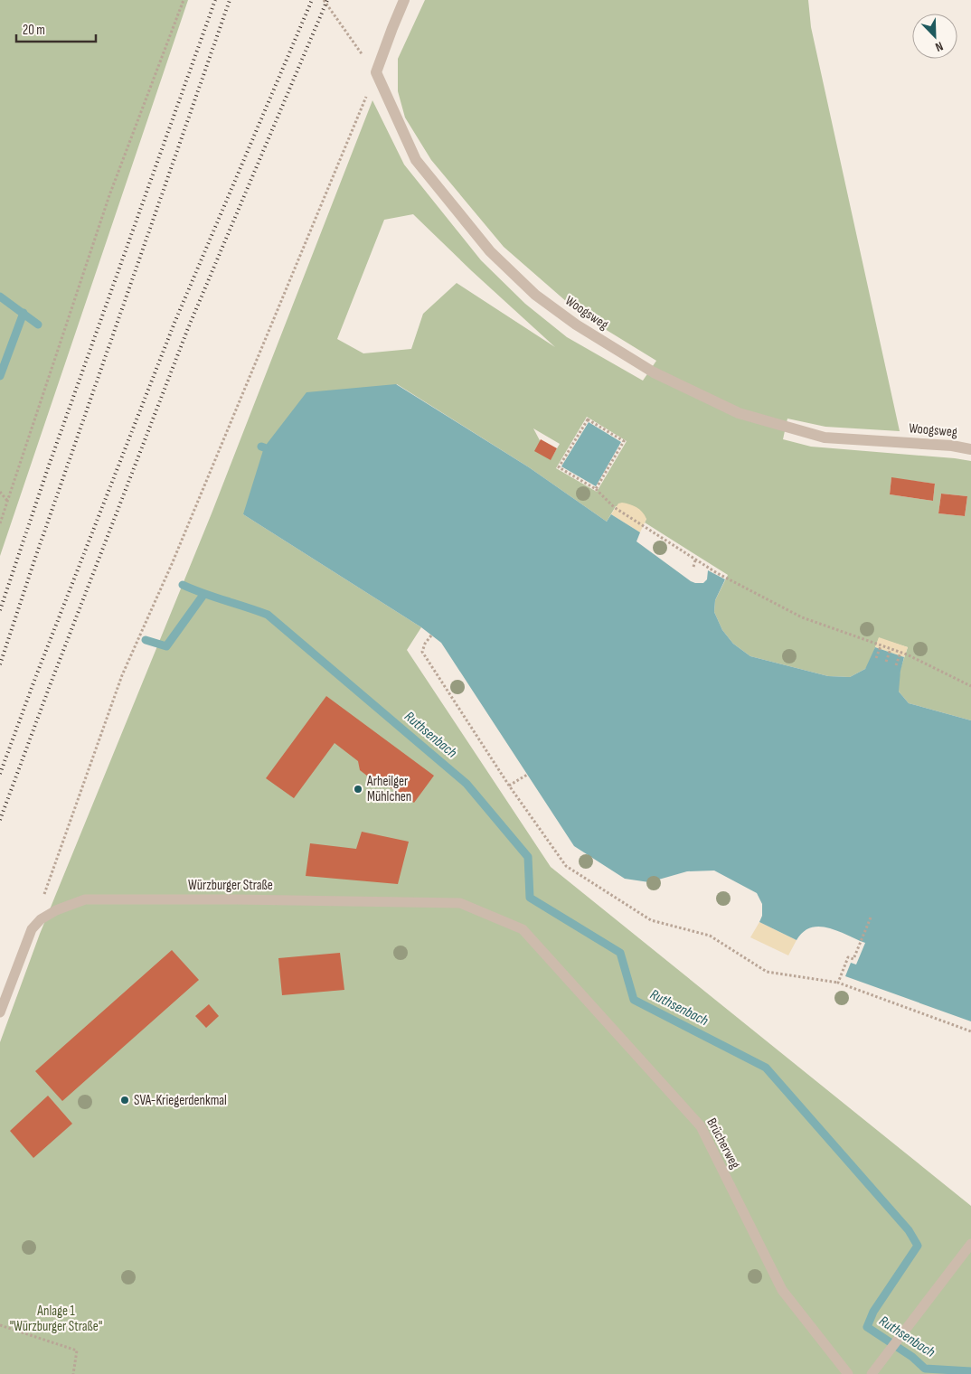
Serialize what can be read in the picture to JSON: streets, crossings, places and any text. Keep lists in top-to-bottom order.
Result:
{
  "streets": {
    "street": ["Woogsweg"],
    "lane": ["Würzburger Straße", "Brücherweg"]
  },
  "crossings": [
    ["Würzburger Straße", "Brücherweg"]
  ],
  "water": ["Ruthsenbach"],
  "parks": ["Anlage 1 \"Würzburger Straße\""],
  "places": ["Arheilger Mühlchen", "SVA-Kriegerdenkmal"],
  "scale_bar": "20 m",
  "north": "bottom right"
}
